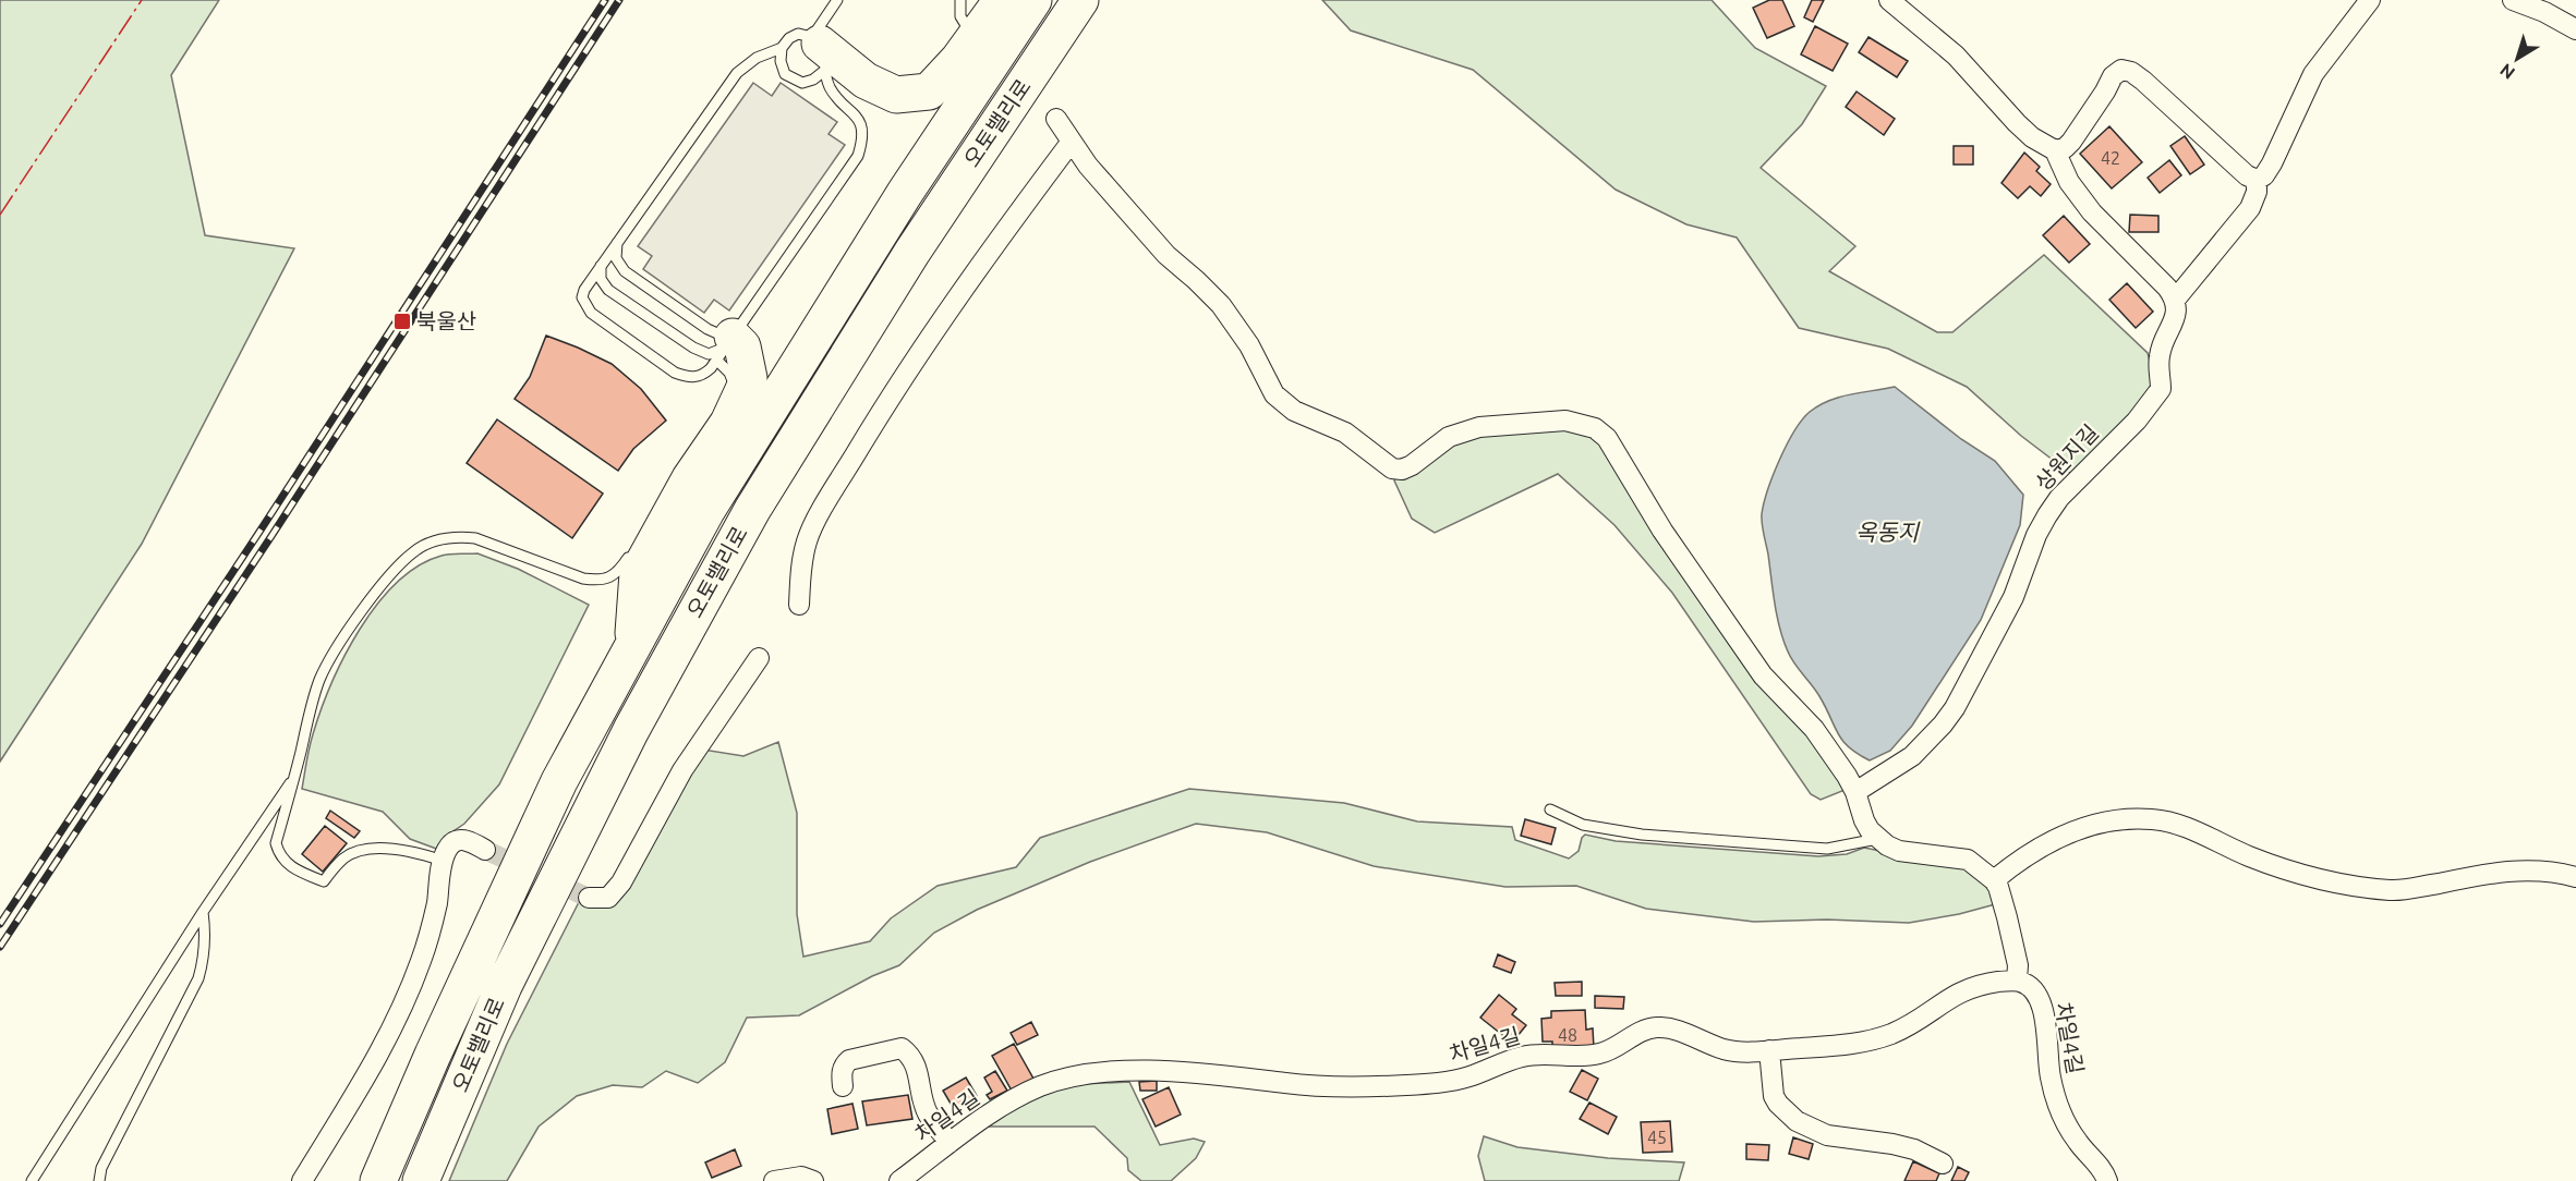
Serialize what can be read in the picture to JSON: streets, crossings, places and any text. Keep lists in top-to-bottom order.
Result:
{
  "streets": {
    "highway": ["오토밸리로"],
    "street": ["상원지길", "차일4길"]
  },
  "water": ["옥동지"],
  "places": {
    "transit": ["북울산"]
  },
  "house_numbers": ["42", "48", "45"],
  "north": "bottom left"
}
